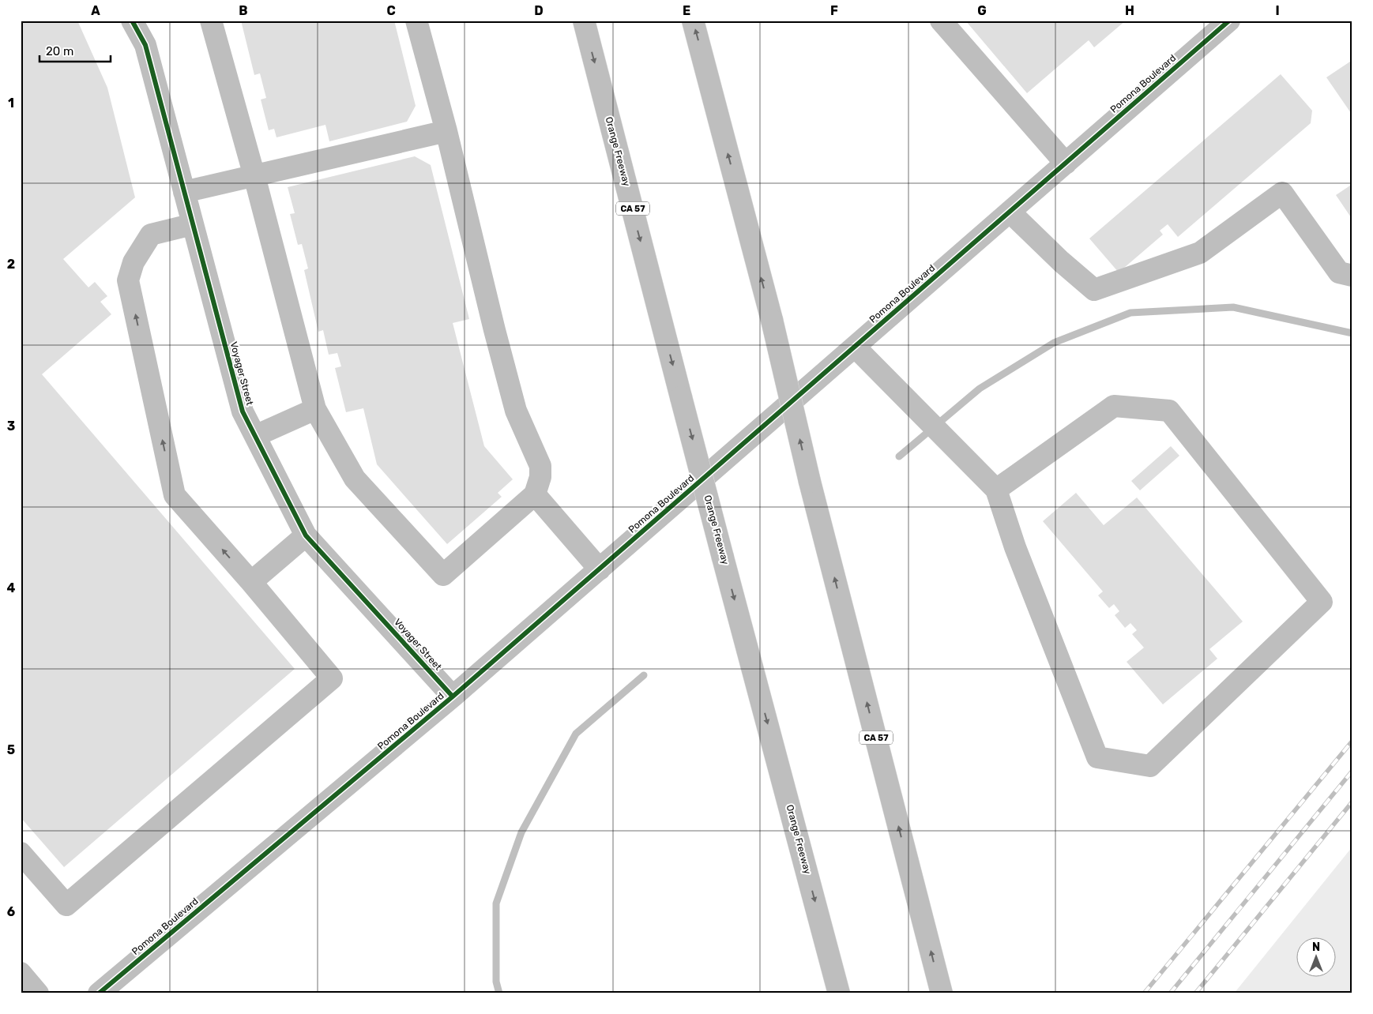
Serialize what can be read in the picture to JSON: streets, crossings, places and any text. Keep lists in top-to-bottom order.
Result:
{
  "streets": {
    "main road": [
      "Pomona Boulevard",
      "Orange Freeway",
      "CA 57",
      "Voyager Street"
    ]
  },
  "crossings": [
    ["Pomona Boulevard", "Voyager Street"]
  ],
  "scale_bar": "20 m",
  "north": "top",
  "grid": {
    "columns": [
      "A",
      "B",
      "C",
      "D",
      "E",
      "F",
      "G",
      "H",
      "I"
    ],
    "rows": [
      "1",
      "2",
      "3",
      "4",
      "5",
      "6"
    ]
  }
}
